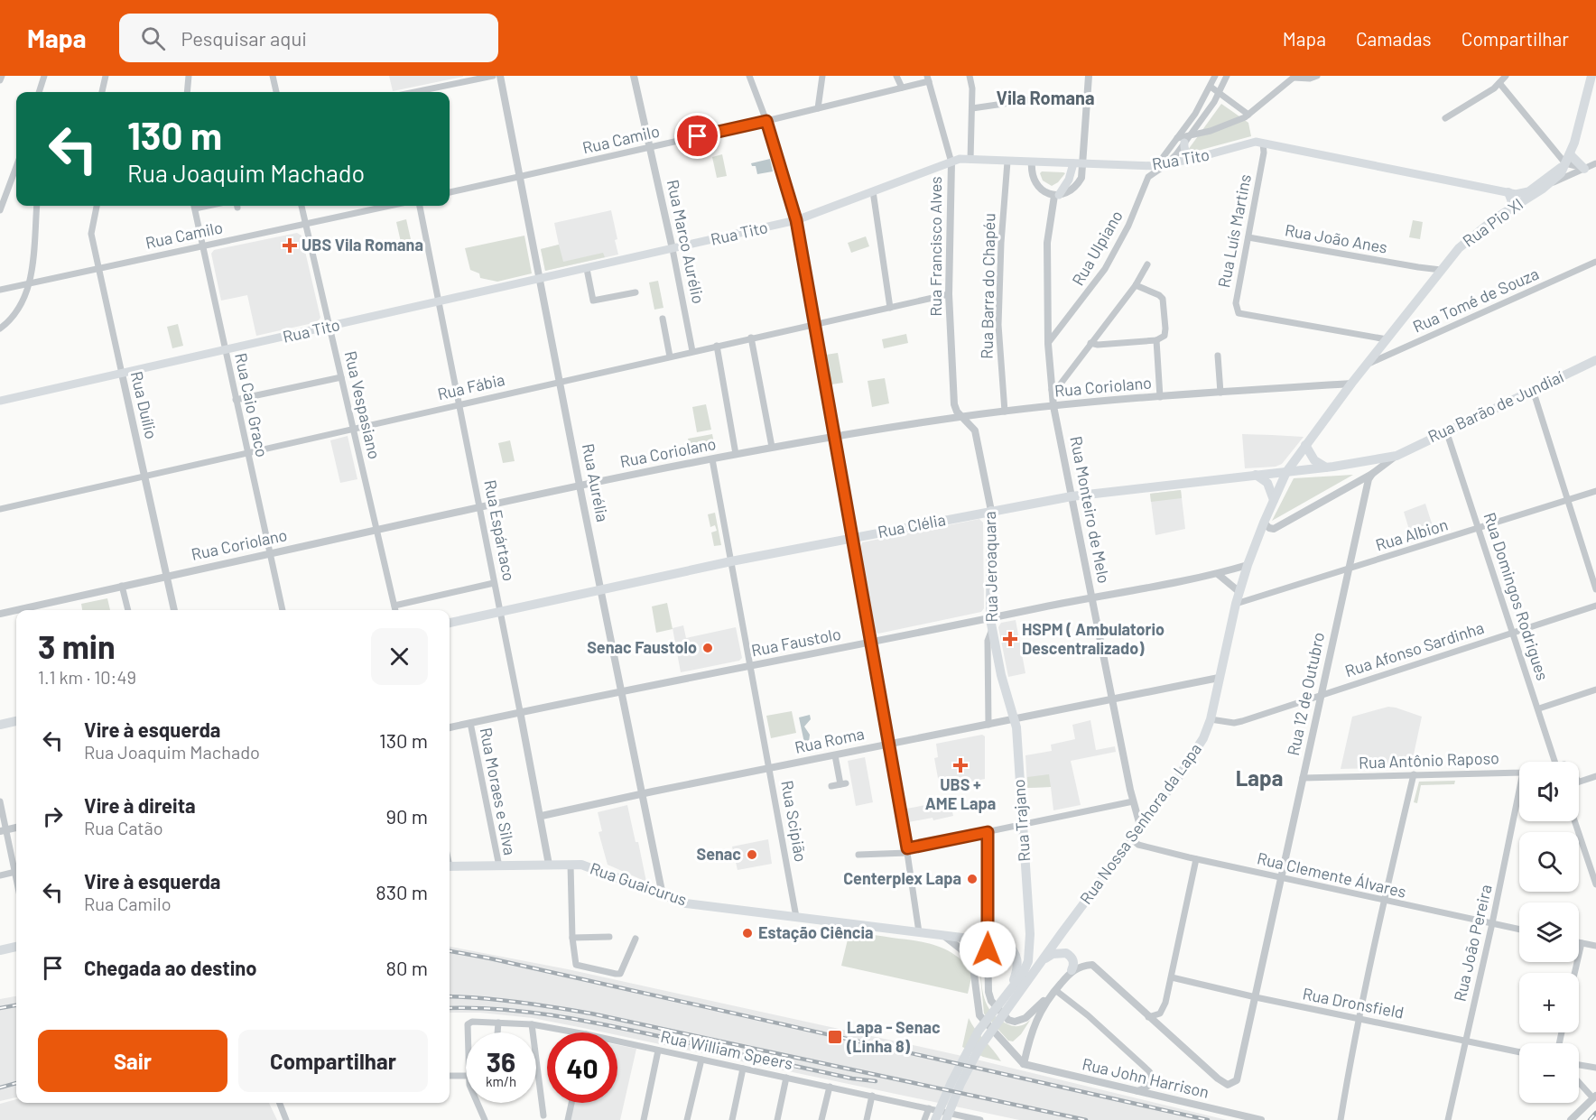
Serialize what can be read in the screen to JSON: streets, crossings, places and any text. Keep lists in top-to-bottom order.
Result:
{
  "streets": {
    "main road": [
      "Rua Tito",
      "Rua Pio XI",
      "Rua Barão de Jundiaí",
      "Rua Clélia",
      "Rua Jeroaquara",
      "Rua Trajano",
      "Rua Nossa Senhora da Lapa",
      "Rua Guaicurus"
    ],
    "street": [
      "Rua Camilo",
      "Rua Luís Martins",
      "Rua João Anes",
      "Rua Marco Aurélio",
      "Rua Francisco Alves",
      "Rua Ulpiano",
      "Rua Barra do Chapéu",
      "Rua Tomé de Souza",
      "Rua Fábia",
      "Rua Coriolano",
      "Rua Duílio",
      "Rua Caio Graco",
      "Rua Vespasiano",
      "Rua Aurélia",
      "Rua Monteiro de Melo",
      "Rua Espártaco",
      "Rua Albion",
      "Rua Domingos Rodrigues",
      "Rua Faustolo",
      "Rua Afonso Sardinha",
      "Rua 12 de Outubro",
      "Rua Roma",
      "Rua Antônio Raposo",
      "Rua Moraes e Silva",
      "Rua Scipião",
      "Rua Clemente Álvares",
      "Rua João Pereira",
      "Rua Dronsfield",
      "Rua William Speers",
      "Rua John Harrison"
    ]
  },
  "crossings": [
    ["Rua Camilo", "Rua Marco Aurélio"],
    ["Rua Camilo", "Rua Francisco Alves"],
    ["Rua Camilo", "Rua Duílio"],
    ["Rua Camilo", "Rua Caio Graco"],
    ["Rua Camilo", "Rua Vespasiano"],
    ["Rua Camilo", "Rua Aurélia"],
    ["Rua Tito", "Rua Pio XI"],
    ["Rua Tito", "Rua Luís Martins"],
    ["Rua Tito", "Rua Marco Aurélio"],
    ["Rua Tito", "Rua Francisco Alves"],
    ["Rua Tito", "Rua Ulpiano"],
    ["Rua Tito", "Rua Barra do Chapéu"],
    ["Rua Tito", "Rua Duílio"],
    ["Rua Tito", "Rua Caio Graco"],
    ["Rua Tito", "Rua Vespasiano"],
    ["Rua Tito", "Rua Aurélia"],
    ["Rua Tito", "Rua Espártaco"],
    ["Rua Pio XI", "Rua Luís Martins"],
    ["Rua Pio XI", "Rua João Anes"],
    ["Rua Luís Martins", "Rua João Anes"],
    ["Rua Marco Aurélio", "Rua Fábia"],
    ["Rua Francisco Alves", "Rua Fábia"],
    ["Rua Francisco Alves", "Rua Coriolano"],
    ["Rua Francisco Alves", "Rua Jeroaquara"],
    ["Rua Ulpiano", "Rua Monteiro de Melo"],
    ["Rua Barra do Chapéu", "Rua Coriolano"],
    ["Rua Fábia", "Rua Duílio"],
    ["Rua Fábia", "Rua Caio Graco"],
    ["Rua Fábia", "Rua Vespasiano"],
    ["Rua Fábia", "Rua Aurélia"],
    ["Rua Fábia", "Rua Espártaco"],
    ["Rua Coriolano", "Rua Duílio"],
    ["Rua Coriolano", "Rua Caio Graco"],
    ["Rua Coriolano", "Rua Vespasiano"],
    ["Rua Coriolano", "Rua Aurélia"],
    ["Rua Coriolano", "Rua Monteiro de Melo"],
    ["Rua Coriolano", "Rua Espártaco"],
    ["Rua Coriolano", "Rua Jeroaquara"],
    ["Rua Barão de Jundiaí", "Rua Clélia"],
    ["Rua Barão de Jundiaí", "Rua Domingos Rodrigues"],
    ["Rua Aurélia", "Rua Clélia"],
    ["Rua Aurélia", "Rua Faustolo"],
    ["Rua Aurélia", "Rua Roma"],
    ["Rua Aurélia", "Rua Guaicurus"],
    ["Rua Monteiro de Melo", "Rua Clélia"],
    ["Rua Monteiro de Melo", "Rua Faustolo"],
    ["Rua Monteiro de Melo", "Rua Roma"],
    ["Rua Monteiro de Melo", "Rua Nossa Senhora da Lapa"],
    ["Rua Clélia", "Rua Espártaco"],
    ["Rua Clélia", "Rua Jeroaquara"],
    ["Rua Clélia", "Rua Scipião"],
    ["Rua Clélia", "Rua Nossa Senhora da Lapa"],
    ["Rua Espártaco", "Rua Faustolo"],
    ["Rua Espártaco", "Rua Roma"],
    ["Rua Espártaco", "Rua Guaicurus"],
    ["Rua Albion", "Rua Domingos Rodrigues"],
    ["Rua Albion", "Rua 12 de Outubro"],
    ["Rua Albion", "Rua Nossa Senhora da Lapa"],
    ["Rua Jeroaquara", "Rua Faustolo"],
    ["Rua Jeroaquara", "Rua Roma"],
    ["Rua Jeroaquara", "Rua Trajano"],
    ["Rua Domingos Rodrigues", "Rua Afonso Sardinha"],
    ["Rua Faustolo", "Rua Moraes e Silva"],
    ["Rua Faustolo", "Rua Scipião"],
    ["Rua Faustolo", "Rua Nossa Senhora da Lapa"],
    ["Rua Afonso Sardinha", "Rua 12 de Outubro"],
    ["Rua Afonso Sardinha", "Rua Nossa Senhora da Lapa"],
    ["Rua 12 de Outubro", "Rua Antônio Raposo"],
    ["Rua 12 de Outubro", "Rua Clemente Álvares"],
    ["Rua 12 de Outubro", "Rua Dronsfield"],
    ["Rua Roma", "Rua Trajano"],
    ["Rua Roma", "Rua Scipião"],
    ["Rua Roma", "Rua Nossa Senhora da Lapa"],
    ["Rua Moraes e Silva", "Rua Guaicurus"],
    ["Rua Trajano", "Rua Guaicurus"],
    ["Rua Scipião", "Rua Guaicurus"],
    ["Rua Nossa Senhora da Lapa", "Rua Clemente Álvares"],
    ["Rua Clemente Álvares", "Rua João Pereira"],
    ["Rua João Pereira", "Rua Dronsfield"]
  ],
  "districts": ["Vila Romana", "Lapa"],
  "places": {
    "health": ["UBS Vila Romana", "HSPM ( Ambulatorio Descentralizado)", "UBS + AME Lapa"],
    "other": [
      "Senac Faustolo",
      "Senac",
      "Centerplex Lapa",
      "Estação Ciência"
    ],
    "transit": ["Lapa - Senac (Linha 8)"]
  },
  "page": {
    "header": "Mapa",
    "search": "Pesquisar aqui",
    "nav": ["Mapa", "Camadas", "Compartilhar"],
    "turn": ["130 m", "Rua Joaquim Machado"],
    "heading": ["3 min", "1.1 km · 10:49"],
    "list": [
      {
        "name": "Vire à esquerda",
        "note": "Rua Joaquim Machado",
        "value": "130 m"
      },
      {
        "name": "Vire à direita",
        "note": "Rua Catão",
        "value": "90 m"
      },
      {
        "name": "Vire à esquerda",
        "note": "Rua Camilo",
        "value": "830 m"
      },
      {
        "name": "Chegada ao destino",
        "value": "80 m"
      }
    ],
    "map_buttons": ["+", "−"],
    "buttons": ["Sair", "Compartilhar"],
    "speed": "36 km/h",
    "limit": "40"
  }
}
